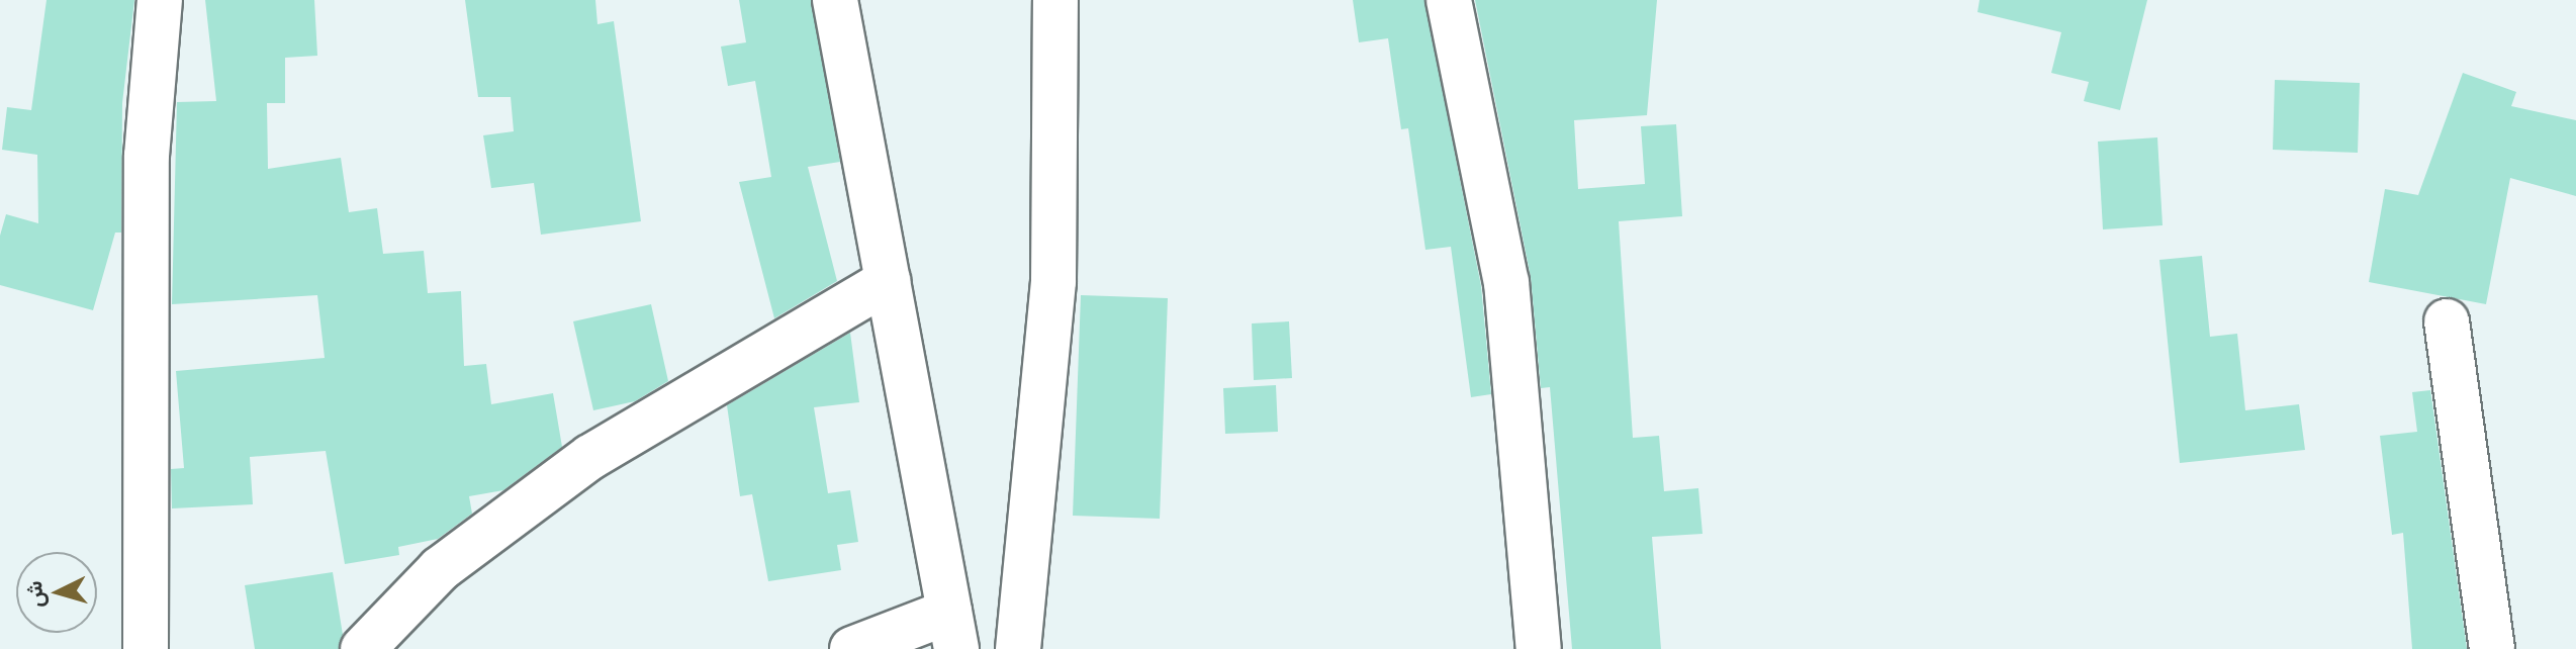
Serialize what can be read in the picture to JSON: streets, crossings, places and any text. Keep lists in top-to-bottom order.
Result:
{
  "north": "left"
}
